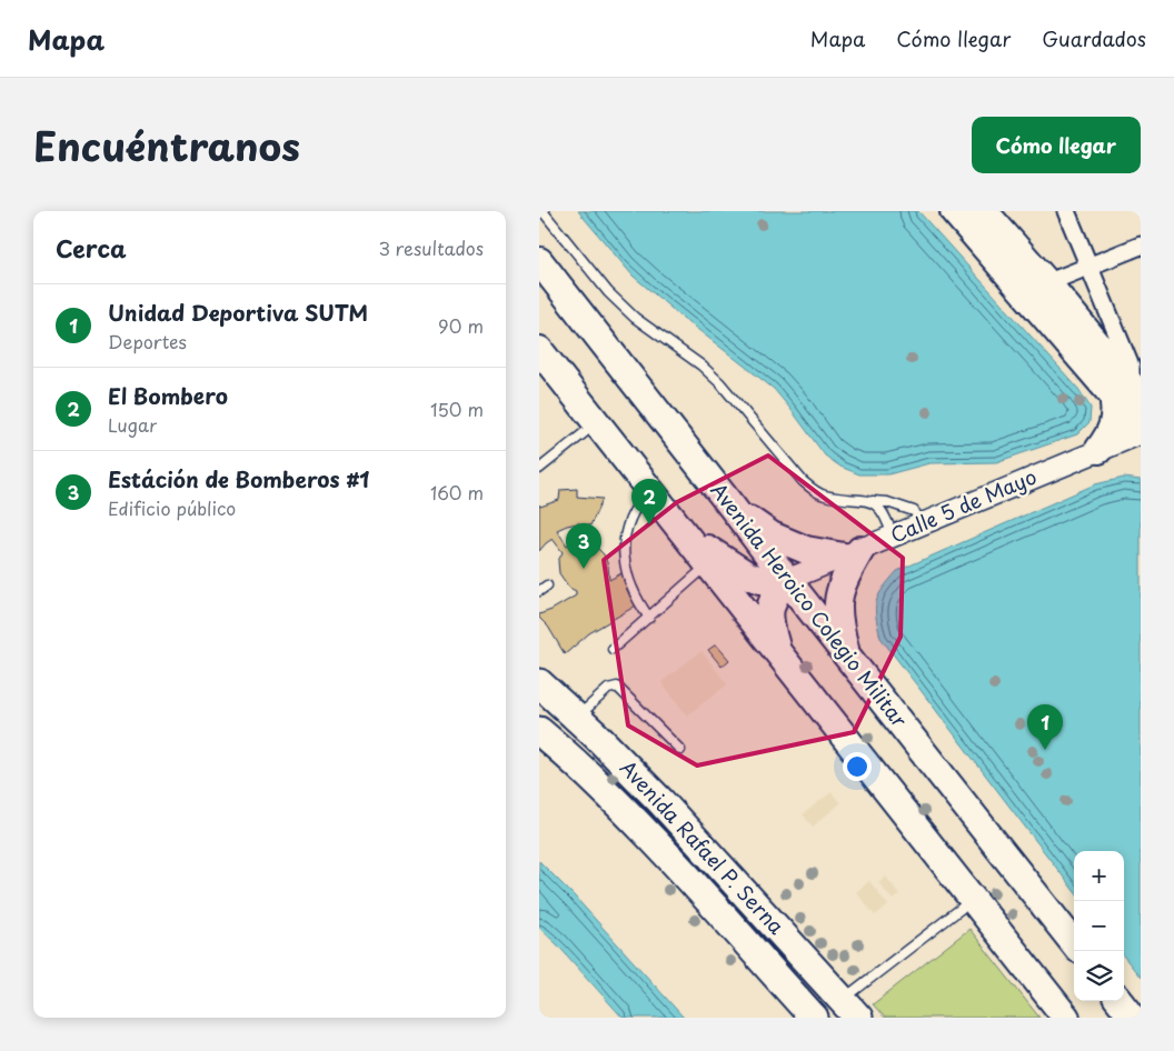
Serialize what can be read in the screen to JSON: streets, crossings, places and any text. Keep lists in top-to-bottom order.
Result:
{
  "streets": {
    "highway": ["Avenida Rafael P. Serna"],
    "main road": ["Avenida Heroico Colegio Militar"],
    "street": ["Calle 5 de Mayo"]
  },
  "crossings": [
    ["Calle 5 de Mayo", "Avenida Heroico Colegio Militar"]
  ],
  "page": {
    "header": "Mapa",
    "nav": ["Mapa", "Cómo llegar", "Guardados"],
    "title": "Encuéntranos",
    "buttons": "Cómo llegar",
    "heading": ["Cerca", "3 resultados"],
    "list": [
      {
        "mark": "1",
        "name": "Unidad Deportiva SUTM",
        "note": "Deportes",
        "value": "90 m"
      },
      {
        "mark": "2",
        "name": "El Bombero",
        "note": "Lugar",
        "value": "150 m"
      },
      {
        "mark": "3",
        "name": "Estáción de Bomberos #1",
        "note": "Edificio público",
        "value": "160 m"
      }
    ],
    "pins": ["2", "3", "1"],
    "map_buttons": ["+", "−"]
  }
}
